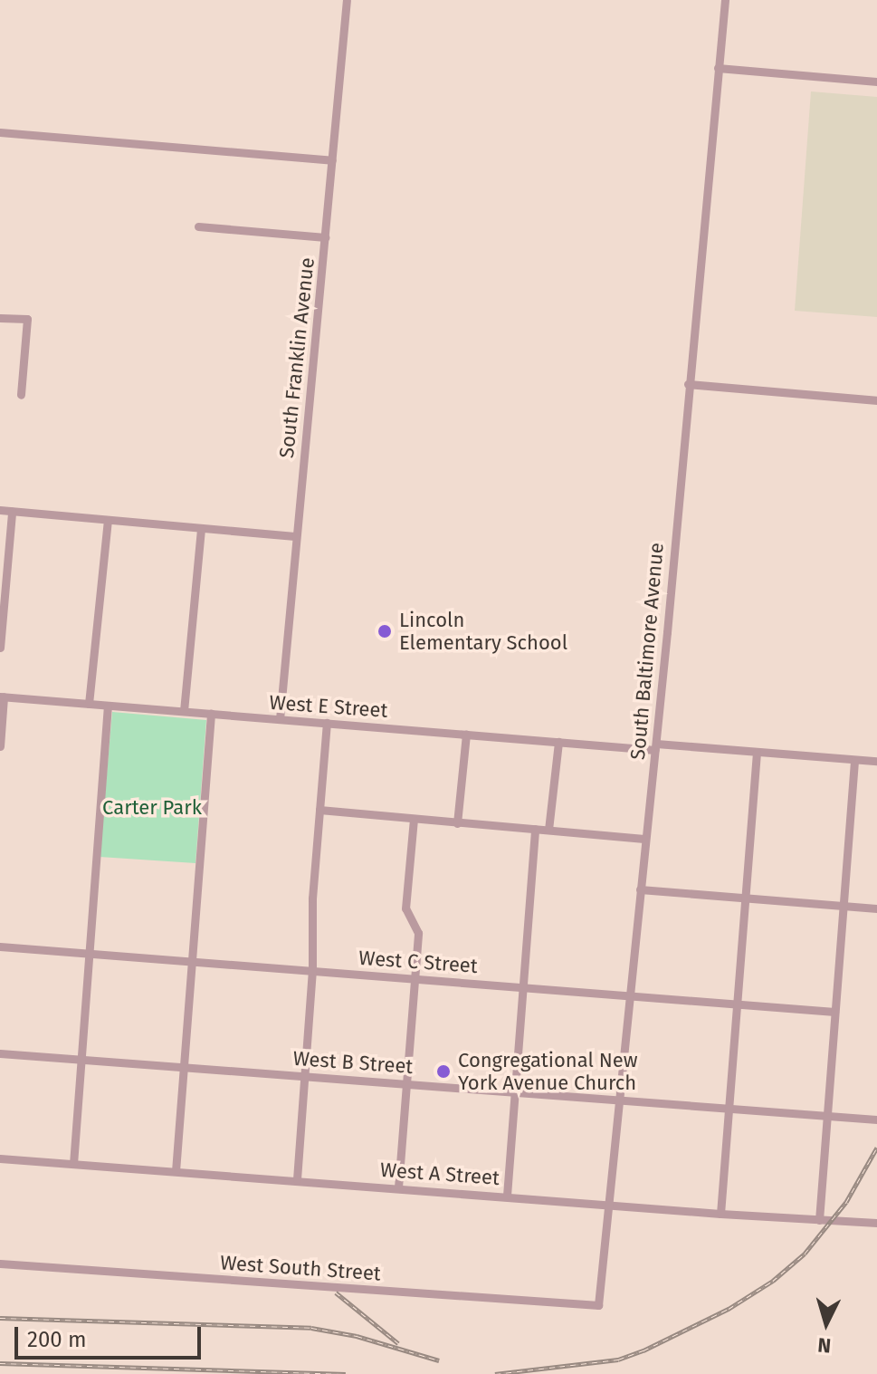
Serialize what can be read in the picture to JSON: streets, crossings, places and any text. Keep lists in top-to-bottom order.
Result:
{
  "streets": {
    "street": [
      "South Franklin Avenue",
      "South Baltimore Avenue",
      "West E Street",
      "West C Street",
      "West B Street",
      "West A Street",
      "West South Street"
    ]
  },
  "crossings": [
    ["South Franklin Avenue", "West E Street"],
    ["South Baltimore Avenue", "West E Street"],
    ["South Baltimore Avenue", "West C Street"],
    ["South Baltimore Avenue", "West B Street"],
    ["South Baltimore Avenue", "West A Street"],
    ["South Baltimore Avenue", "West South Street"]
  ],
  "parks": ["Carter Park"],
  "places": ["Lincoln Elementary School", "Congregational New York Avenue Church"],
  "scale_bar": "200 m",
  "north": "bottom"
}
